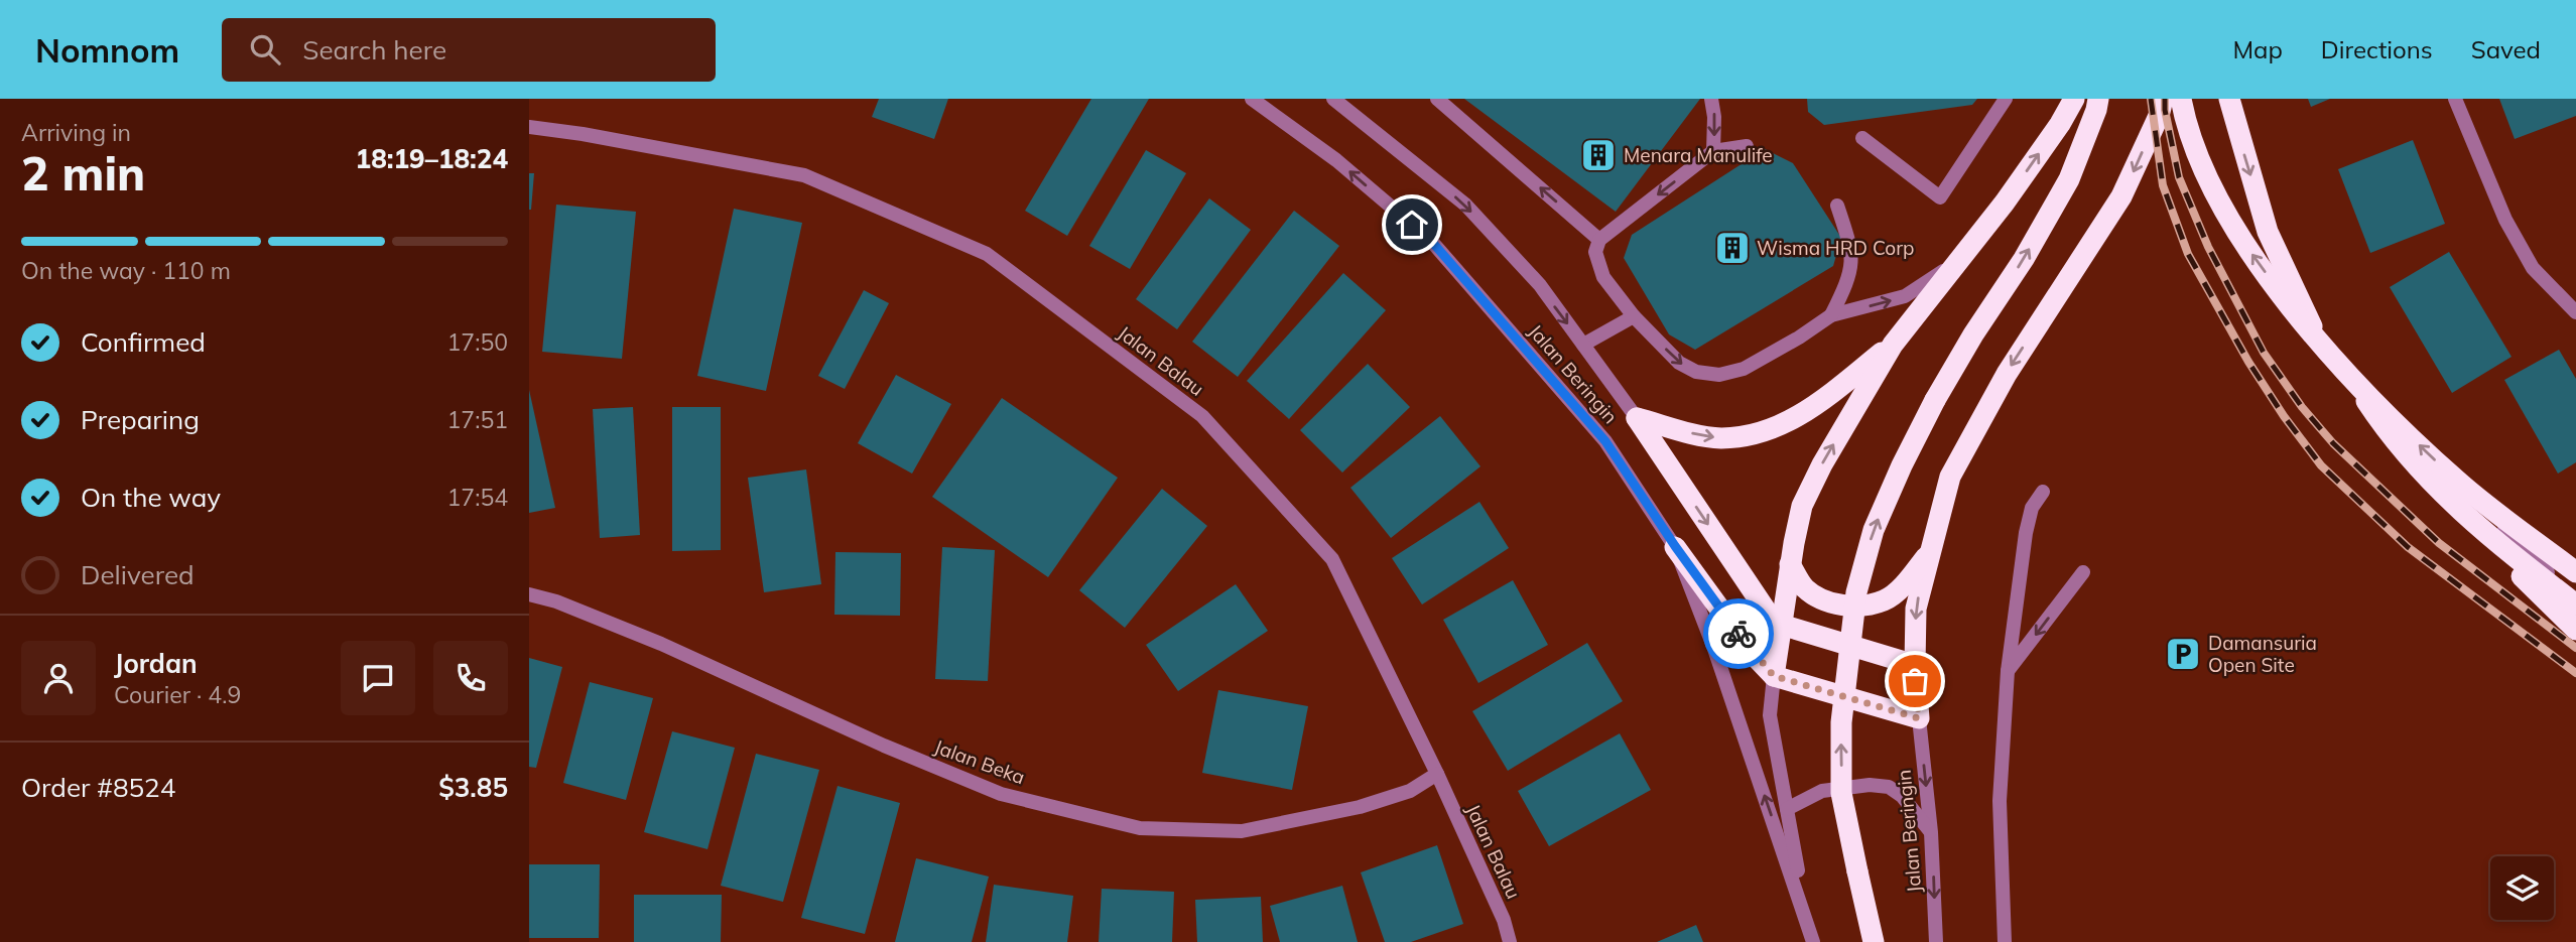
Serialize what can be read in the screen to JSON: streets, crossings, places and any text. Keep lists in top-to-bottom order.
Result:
{
  "streets": {
    "street": ["Jalan Balau", "Jalan Beringin", "Jalan Beka"]
  },
  "crossings": [
    ["Jalan Balau", "Jalan Beka"]
  ],
  "places": {
    "building": ["Menara Manulife", "Wisma HRD Corp"],
    "parking": ["Damansuria Open Site"]
  },
  "page": {
    "header": "Nomnom",
    "search": "Search here",
    "nav": ["Map", "Directions", "Saved"],
    "heading": ["2 min", "Arriving in", "18:19–18:24"],
    "panel": [
      "Jordan",
      "Courier · 4.9",
      "Order #8524",
      "$3.85"
    ],
    "bar": "On the way · 110 m",
    "list": [
      ["Confirmed", "17:50"],
      ["Preparing", "17:51"],
      ["On the way", "17:54"],
      "Delivered"
    ]
  }
}
